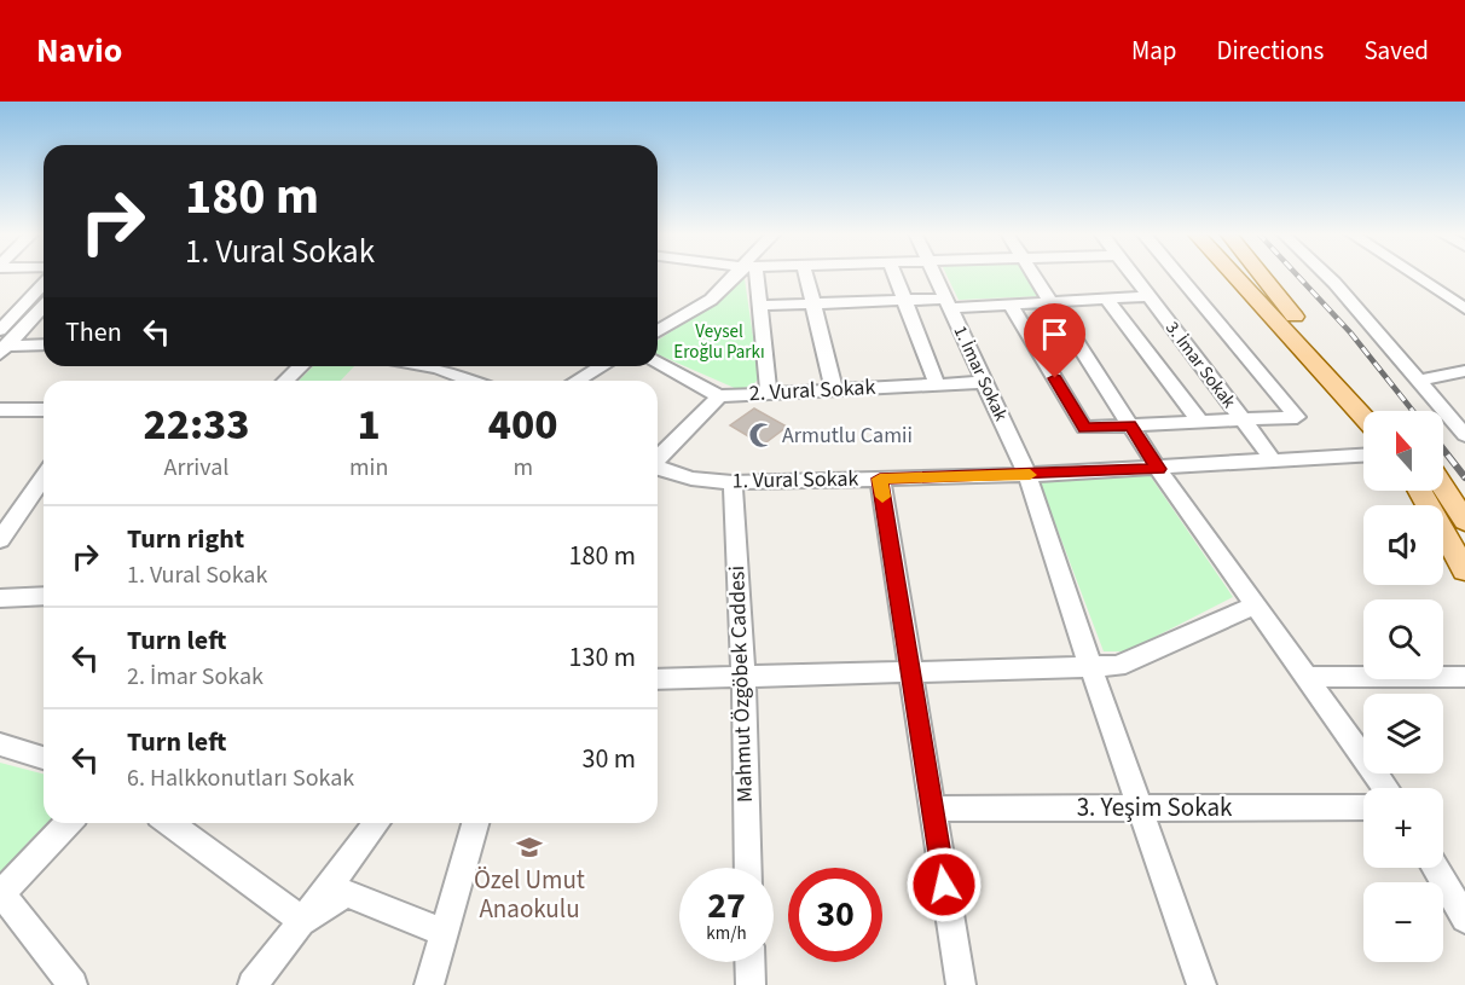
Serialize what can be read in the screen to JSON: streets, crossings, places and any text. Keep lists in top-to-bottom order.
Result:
{
  "streets": {
    "street": [
      "3. İmar Sokak",
      "1. İmar Sokak",
      "2. Vural Sokak",
      "1. Vural Sokak",
      "Mahmut Özgöbek Caddesi",
      "3. Yeşim Sokak"
    ]
  },
  "crossings": [
    ["3. İmar Sokak", "1. Vural Sokak"],
    ["1. İmar Sokak", "2. Vural Sokak"],
    ["1. İmar Sokak", "1. Vural Sokak"],
    ["1. İmar Sokak", "3. Yeşim Sokak"],
    ["1. Vural Sokak", "Mahmut Özgöbek Caddesi"]
  ],
  "parks": ["Veysel Eroğlu Parkı"],
  "places": {
    "mosque": ["Armutlu Camii"],
    "school or university": ["Özel Umut Anaokulu"]
  },
  "north": "top",
  "page": {
    "header": "Navio",
    "nav": ["Map", "Directions", "Saved"],
    "turn": ["180 m", "1. Vural Sokak"],
    "then": "Then",
    "eta": [
      "22:33",
      "Arrival",
      "1",
      "min",
      "400",
      "m"
    ],
    "map_buttons": ["+", "−"],
    "list": [
      {
        "name": "Turn right",
        "note": "1. Vural Sokak",
        "value": "180 m"
      },
      {
        "name": "Turn left",
        "note": "2. İmar Sokak",
        "value": "130 m"
      },
      {
        "name": "Turn left",
        "note": "6. Halkkonutları Sokak",
        "value": "30 m"
      }
    ],
    "speed": "27 km/h",
    "limit": "30"
  }
}
